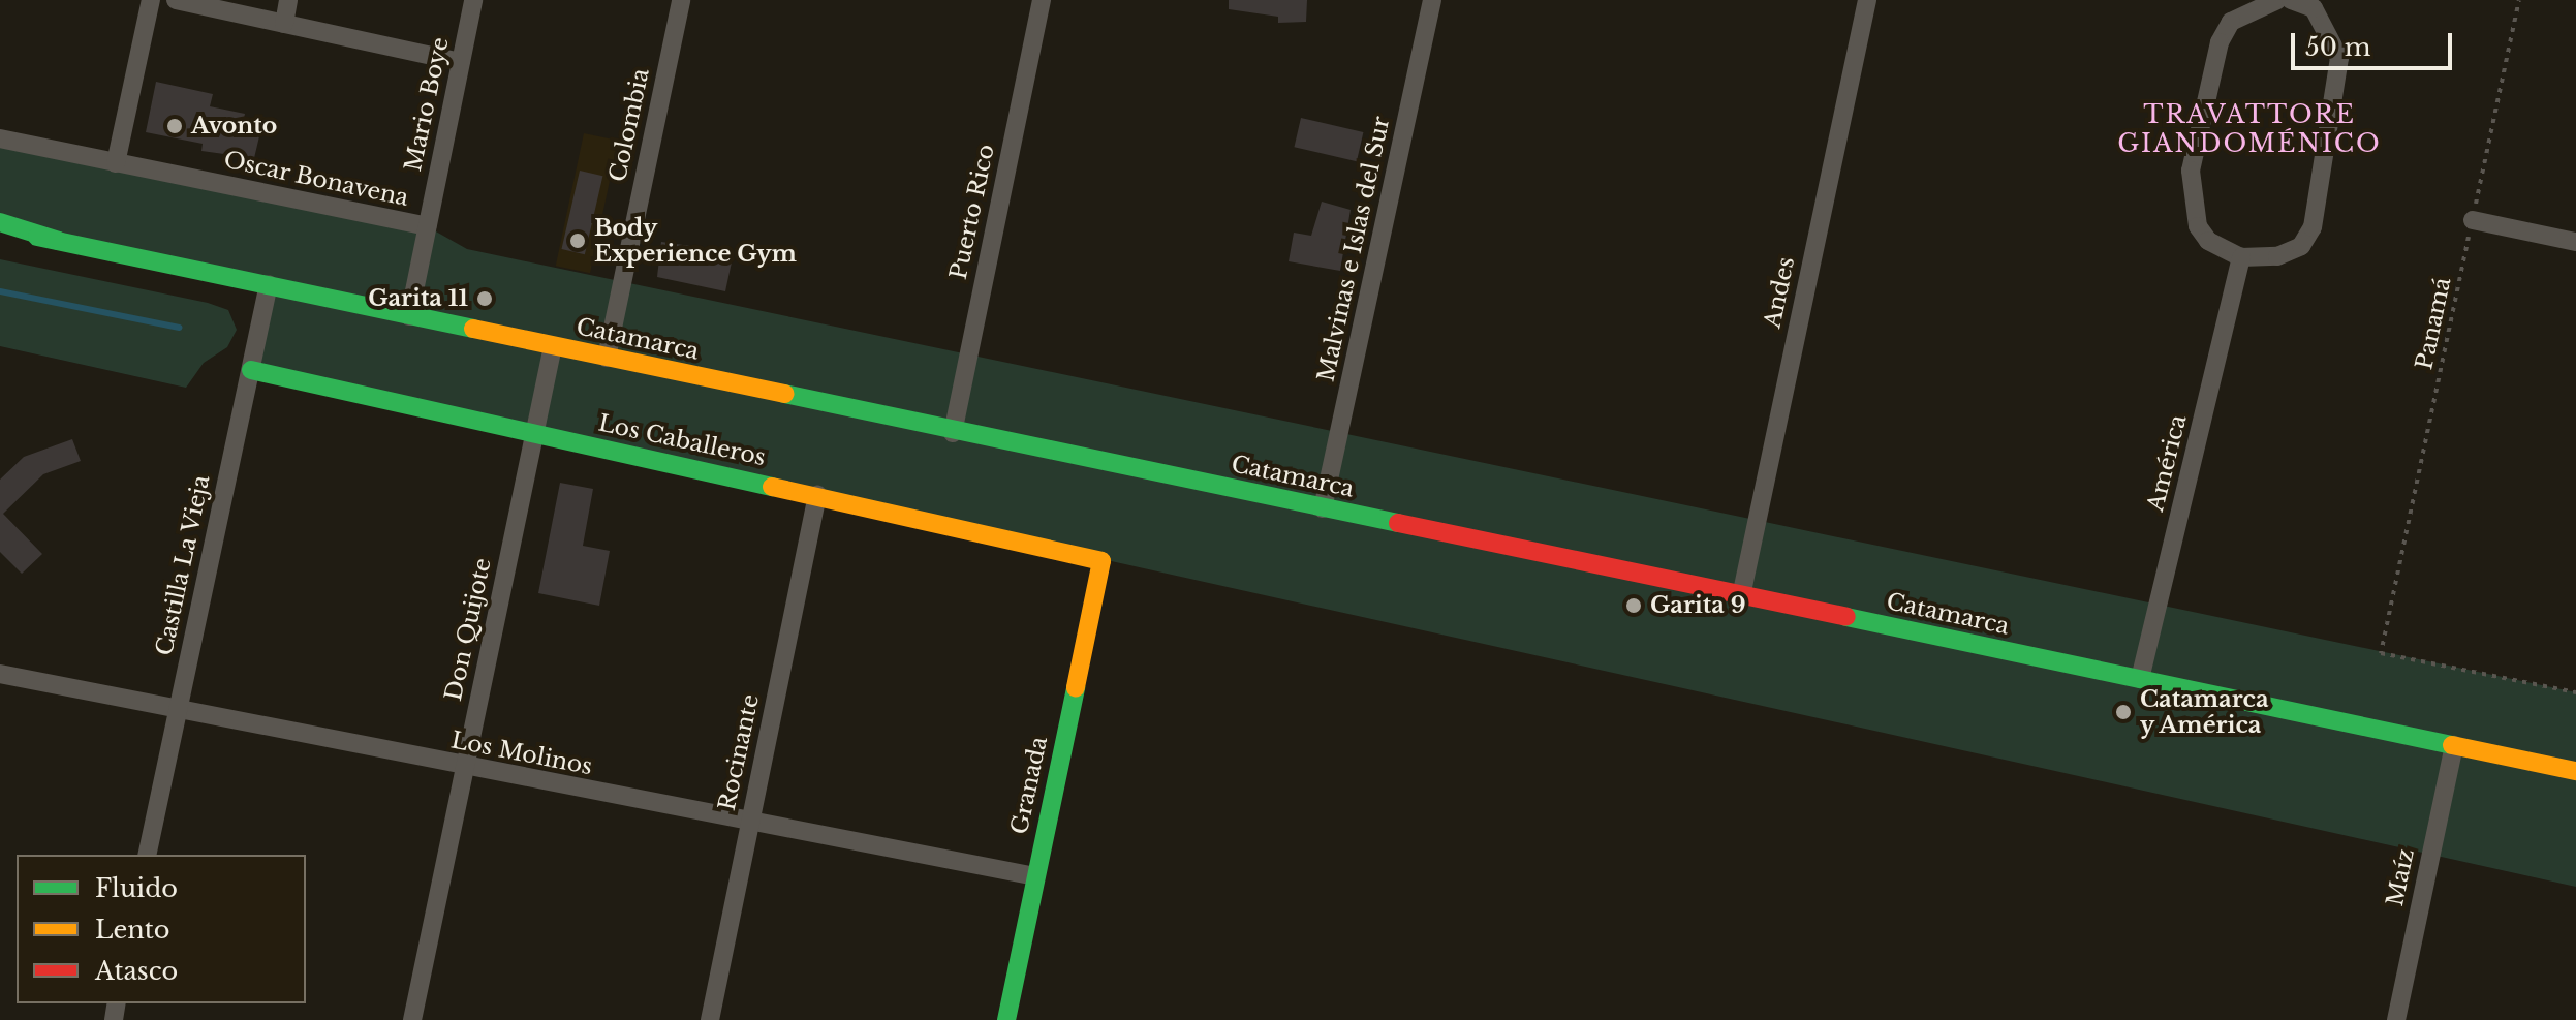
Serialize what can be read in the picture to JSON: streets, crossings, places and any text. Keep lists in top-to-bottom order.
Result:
{
  "streets": {
    "main road": ["Catamarca", "Los Caballeros", "Granada"],
    "street": [
      "Mario Boye",
      "Colombia",
      "Oscar Bonavena",
      "Puerto Rico",
      "Malvinas e Islas del Sur",
      "Andes",
      "América",
      "Castilla La Vieja",
      "Don Quijote",
      "Rocinante",
      "Los Molinos",
      "Maíz"
    ],
    "path": ["Panamá"]
  },
  "crossings": [
    ["Mario Boye", "Oscar Bonavena"],
    ["Mario Boye", "Catamarca"],
    ["Colombia", "Catamarca"],
    ["Puerto Rico", "Catamarca"],
    ["Malvinas e Islas del Sur", "Catamarca"],
    ["Andes", "Catamarca"],
    ["Catamarca", "América"],
    ["Catamarca", "Castilla La Vieja"],
    ["Catamarca", "Don Quijote"],
    ["Catamarca", "Maíz"],
    ["Los Caballeros", "Castilla La Vieja"],
    ["Los Caballeros", "Don Quijote"],
    ["Los Caballeros", "Rocinante"],
    ["Los Caballeros", "Granada"],
    ["Castilla La Vieja", "Los Molinos"],
    ["Don Quijote", "Los Molinos"],
    ["Rocinante", "Los Molinos"],
    ["Los Molinos", "Granada"]
  ],
  "districts": ["TRAVATTORE GIANDOMÉNICO"],
  "places": [
    "Avonto",
    "Body Experience Gym",
    "Garita 11",
    "Garita 9",
    "Catamarca y América"
  ],
  "legend": ["Fluido", "Lento", "Atasco"],
  "scale_bar": "50 m"
}
